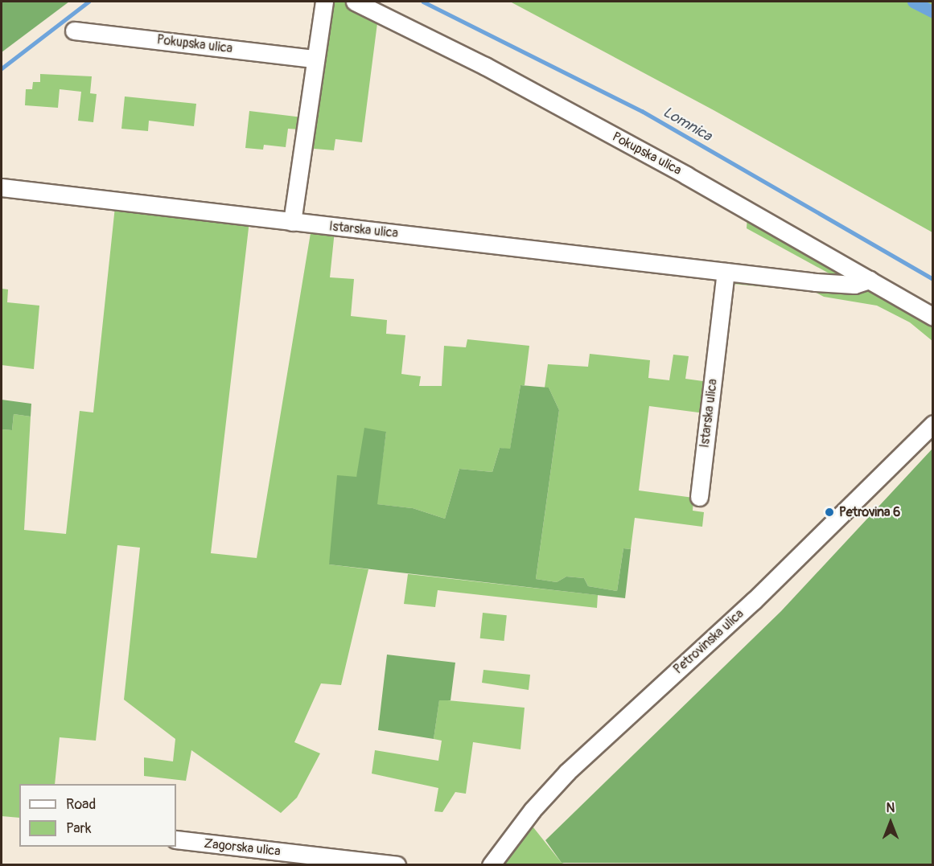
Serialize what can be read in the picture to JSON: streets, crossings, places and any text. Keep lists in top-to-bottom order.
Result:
{
  "streets": {
    "street": [
      "Pokupska ulica",
      "Istarska ulica",
      "Petrovinska ulica",
      "Zagorska ulica"
    ]
  },
  "crossings": [
    ["Pokupska ulica", "Istarska ulica"]
  ],
  "water": ["Lomnica"],
  "places": ["Petrovina 6"],
  "legend": ["Road", "Park"],
  "north": "top"
}
